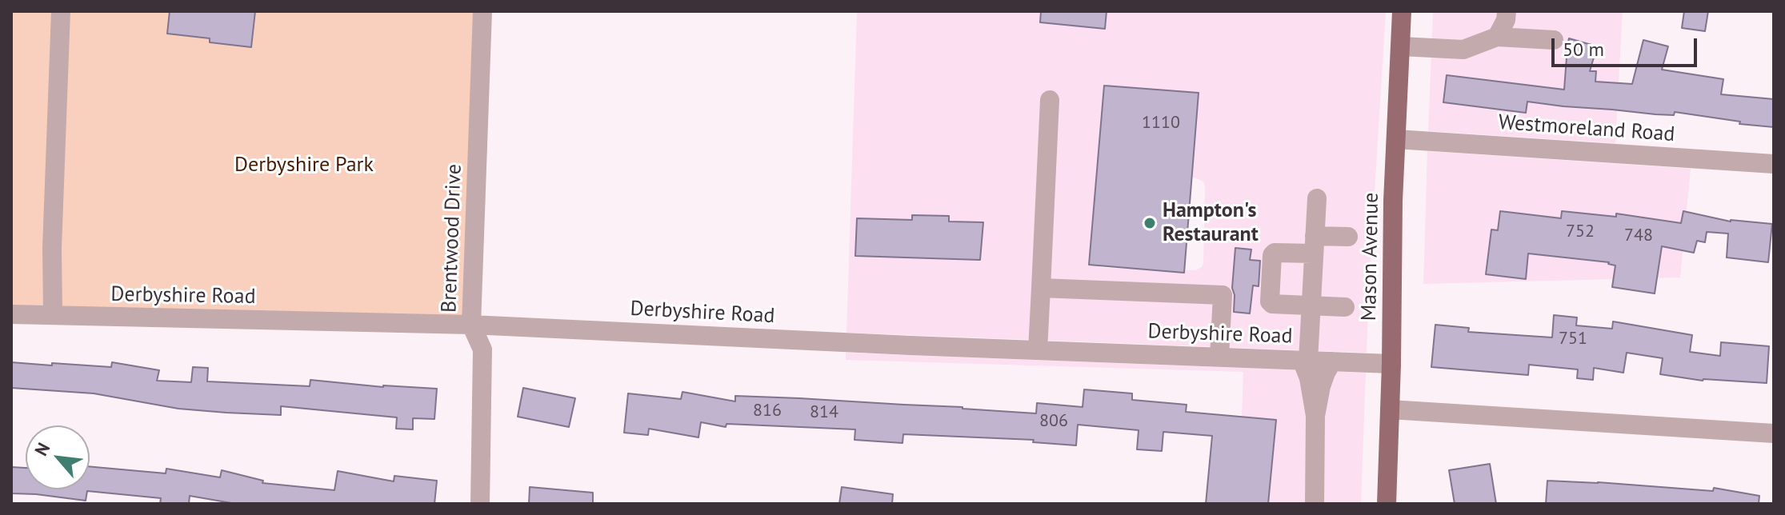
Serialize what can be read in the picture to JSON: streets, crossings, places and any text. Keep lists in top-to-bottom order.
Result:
{
  "streets": {
    "main road": ["Mason Avenue"],
    "street": ["Westmoreland Road", "Brentwood Drive", "Derbyshire Road"]
  },
  "crossings": [
    ["Westmoreland Road", "Mason Avenue"],
    ["Brentwood Drive", "Derbyshire Road"],
    ["Mason Avenue", "Derbyshire Road"]
  ],
  "parks": ["Derbyshire Park"],
  "places": ["Hampton's Restaurant"],
  "house_numbers": [
    "1110",
    "752",
    "748",
    "751",
    "816",
    "814",
    "806"
  ],
  "scale_bar": "50 m",
  "north": "top left"
}
